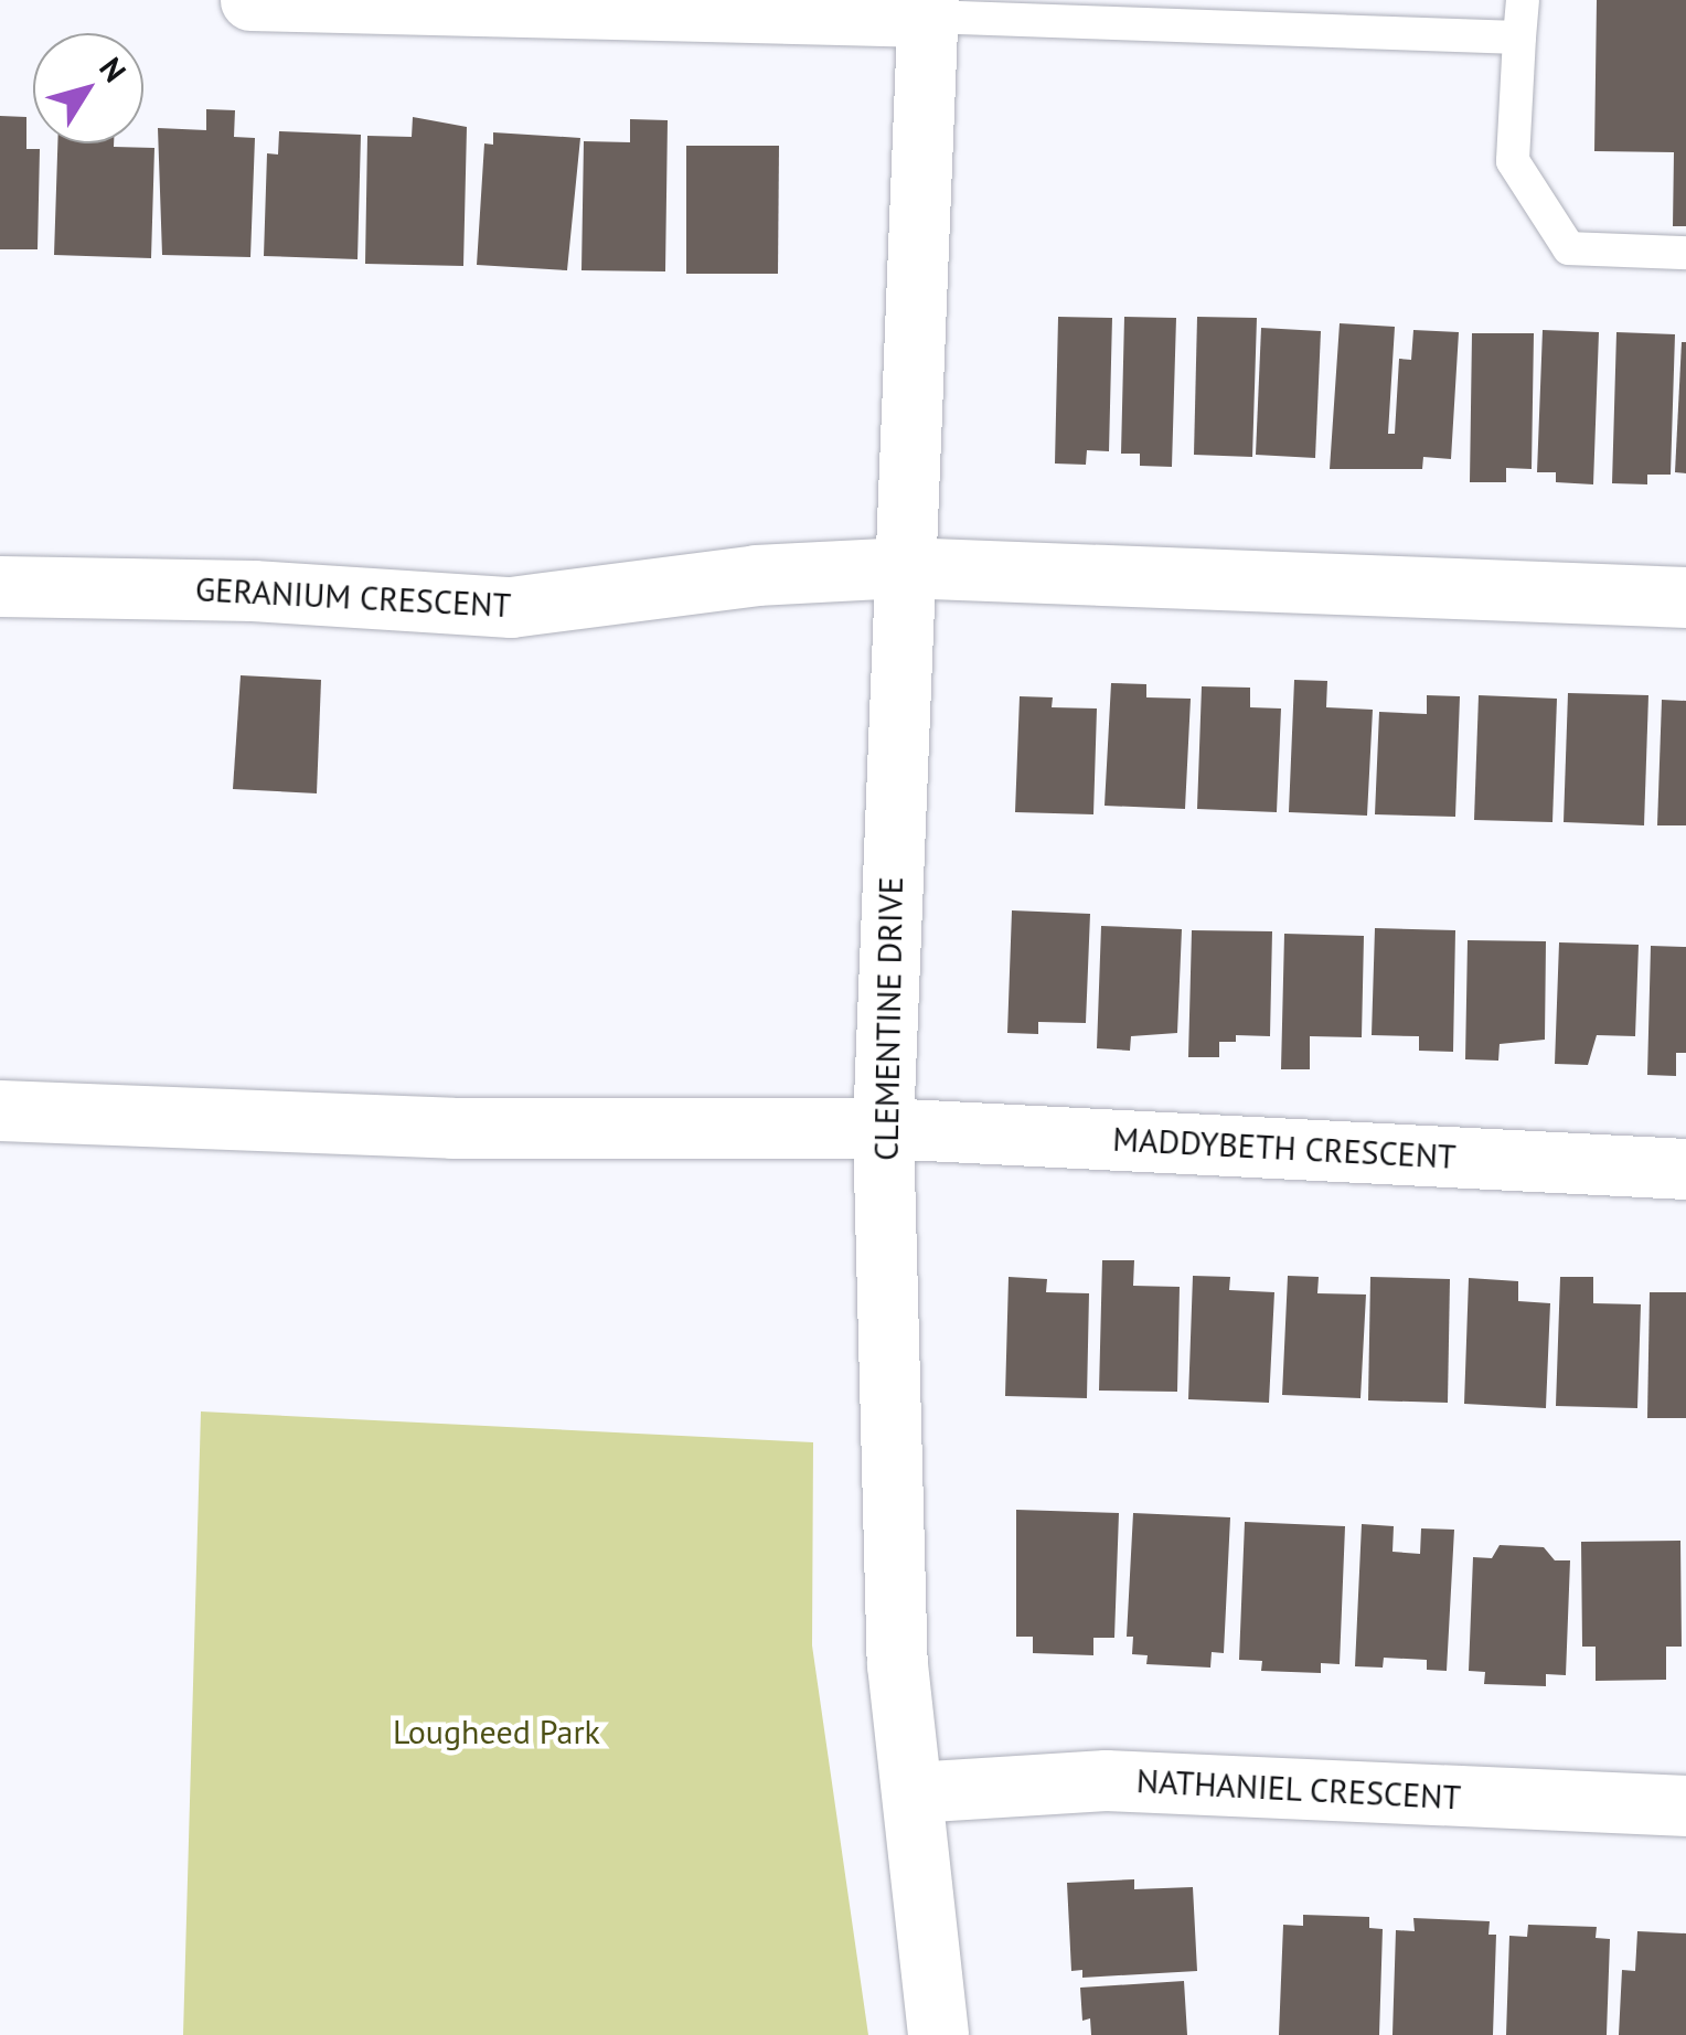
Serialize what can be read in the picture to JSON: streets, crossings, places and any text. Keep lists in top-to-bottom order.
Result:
{
  "streets": {
    "street": [
      "GERANIUM CRESCENT",
      "CLEMENTINE DRIVE",
      "MADDYBETH CRESCENT",
      "NATHANIEL CRESCENT"
    ]
  },
  "crossings": [
    ["GERANIUM CRESCENT", "CLEMENTINE DRIVE"],
    ["CLEMENTINE DRIVE", "MADDYBETH CRESCENT"],
    ["CLEMENTINE DRIVE", "NATHANIEL CRESCENT"]
  ],
  "parks": ["Lougheed Park"],
  "north": "top right"
}
